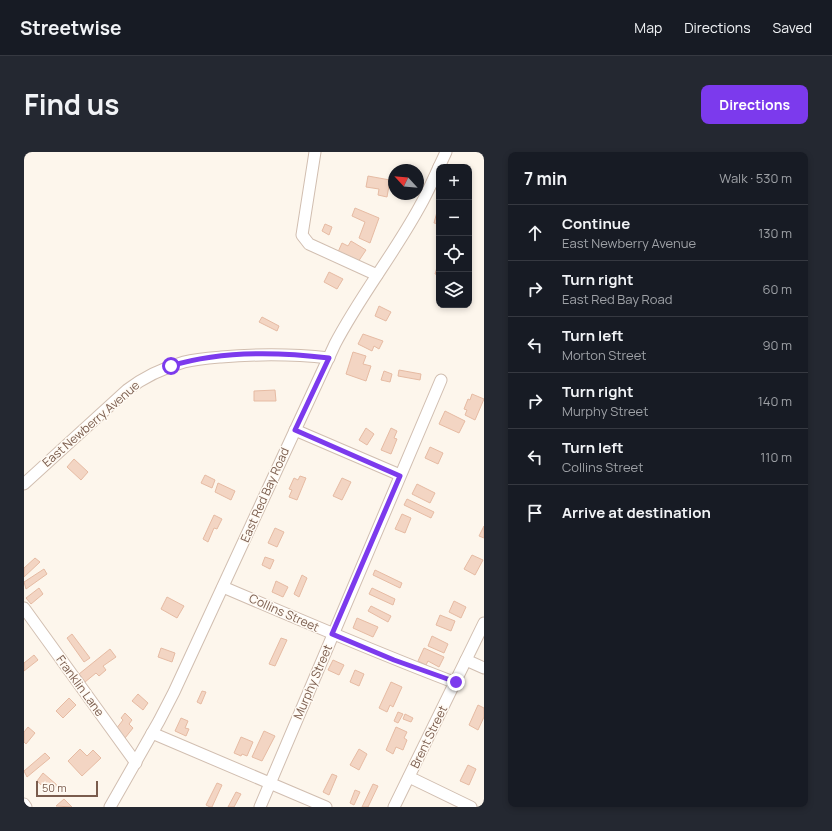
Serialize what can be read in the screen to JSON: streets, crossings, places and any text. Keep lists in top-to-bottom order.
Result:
{
  "streets": {
    "street": [
      "East Newberry Avenue",
      "East Red Bay Road",
      "Collins Street",
      "Murphy Street",
      "Franklin Lane",
      "Brent Street"
    ]
  },
  "crossings": [
    ["East Newberry Avenue", "East Red Bay Road"],
    ["East Red Bay Road", "Collins Street"],
    ["East Red Bay Road", "Franklin Lane"],
    ["Collins Street", "Murphy Street"],
    ["Collins Street", "Brent Street"]
  ],
  "scale_bar": "50 m",
  "north": "top left",
  "page": {
    "header": "Streetwise",
    "nav": ["Map", "Directions", "Saved"],
    "title": "Find us",
    "buttons": "Directions",
    "heading": ["7 min", "Walk · 530 m"],
    "map_buttons": ["+", "−"],
    "list": [
      ["Continue", "East Newberry Avenue", "130 m"],
      ["Turn right", "East Red Bay Road", "60 m"],
      ["Turn left", "Morton Street", "90 m"],
      ["Turn right", "Murphy Street", "140 m"],
      ["Turn left", "Collins Street", "110 m"],
      "Arrive at destination"
    ],
    "scale": "50 m"
  }
}
